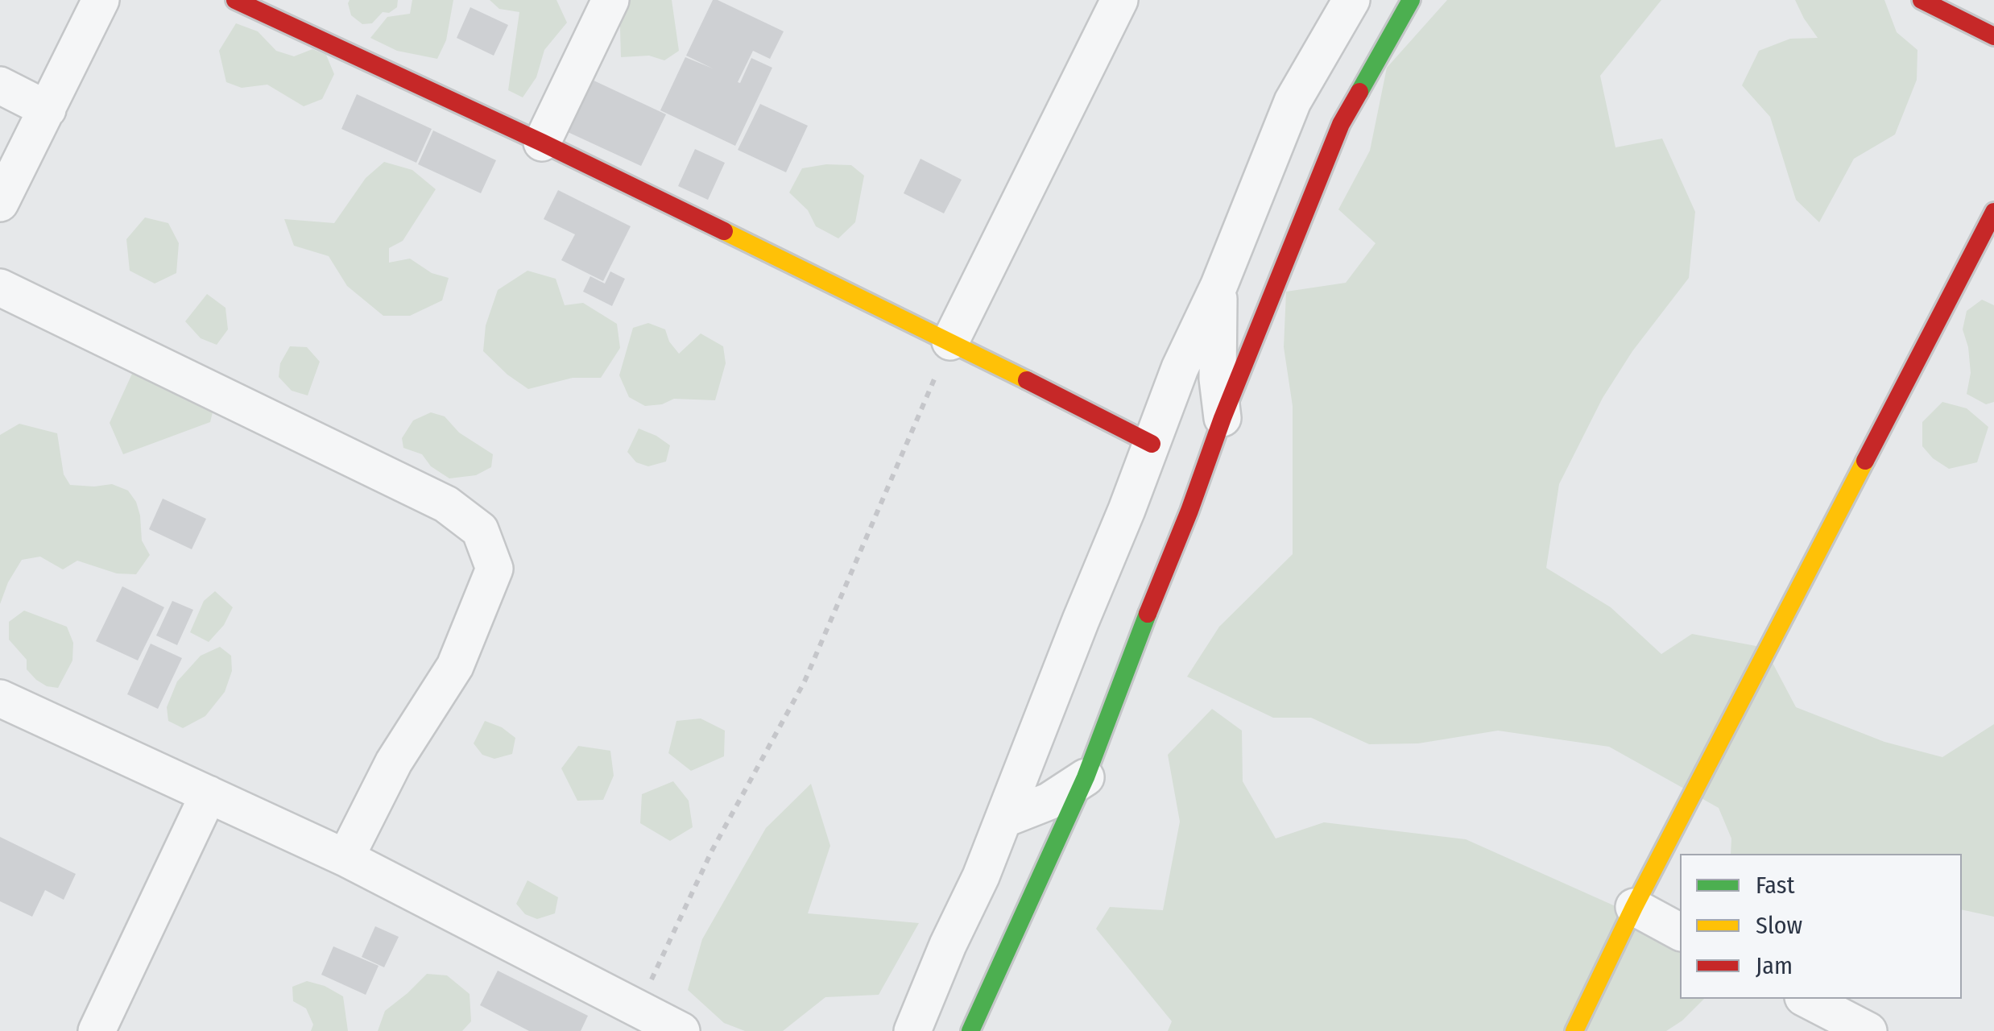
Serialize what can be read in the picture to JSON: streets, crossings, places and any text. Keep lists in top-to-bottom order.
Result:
{
  "legend": ["Fast", "Slow", "Jam"]
}
